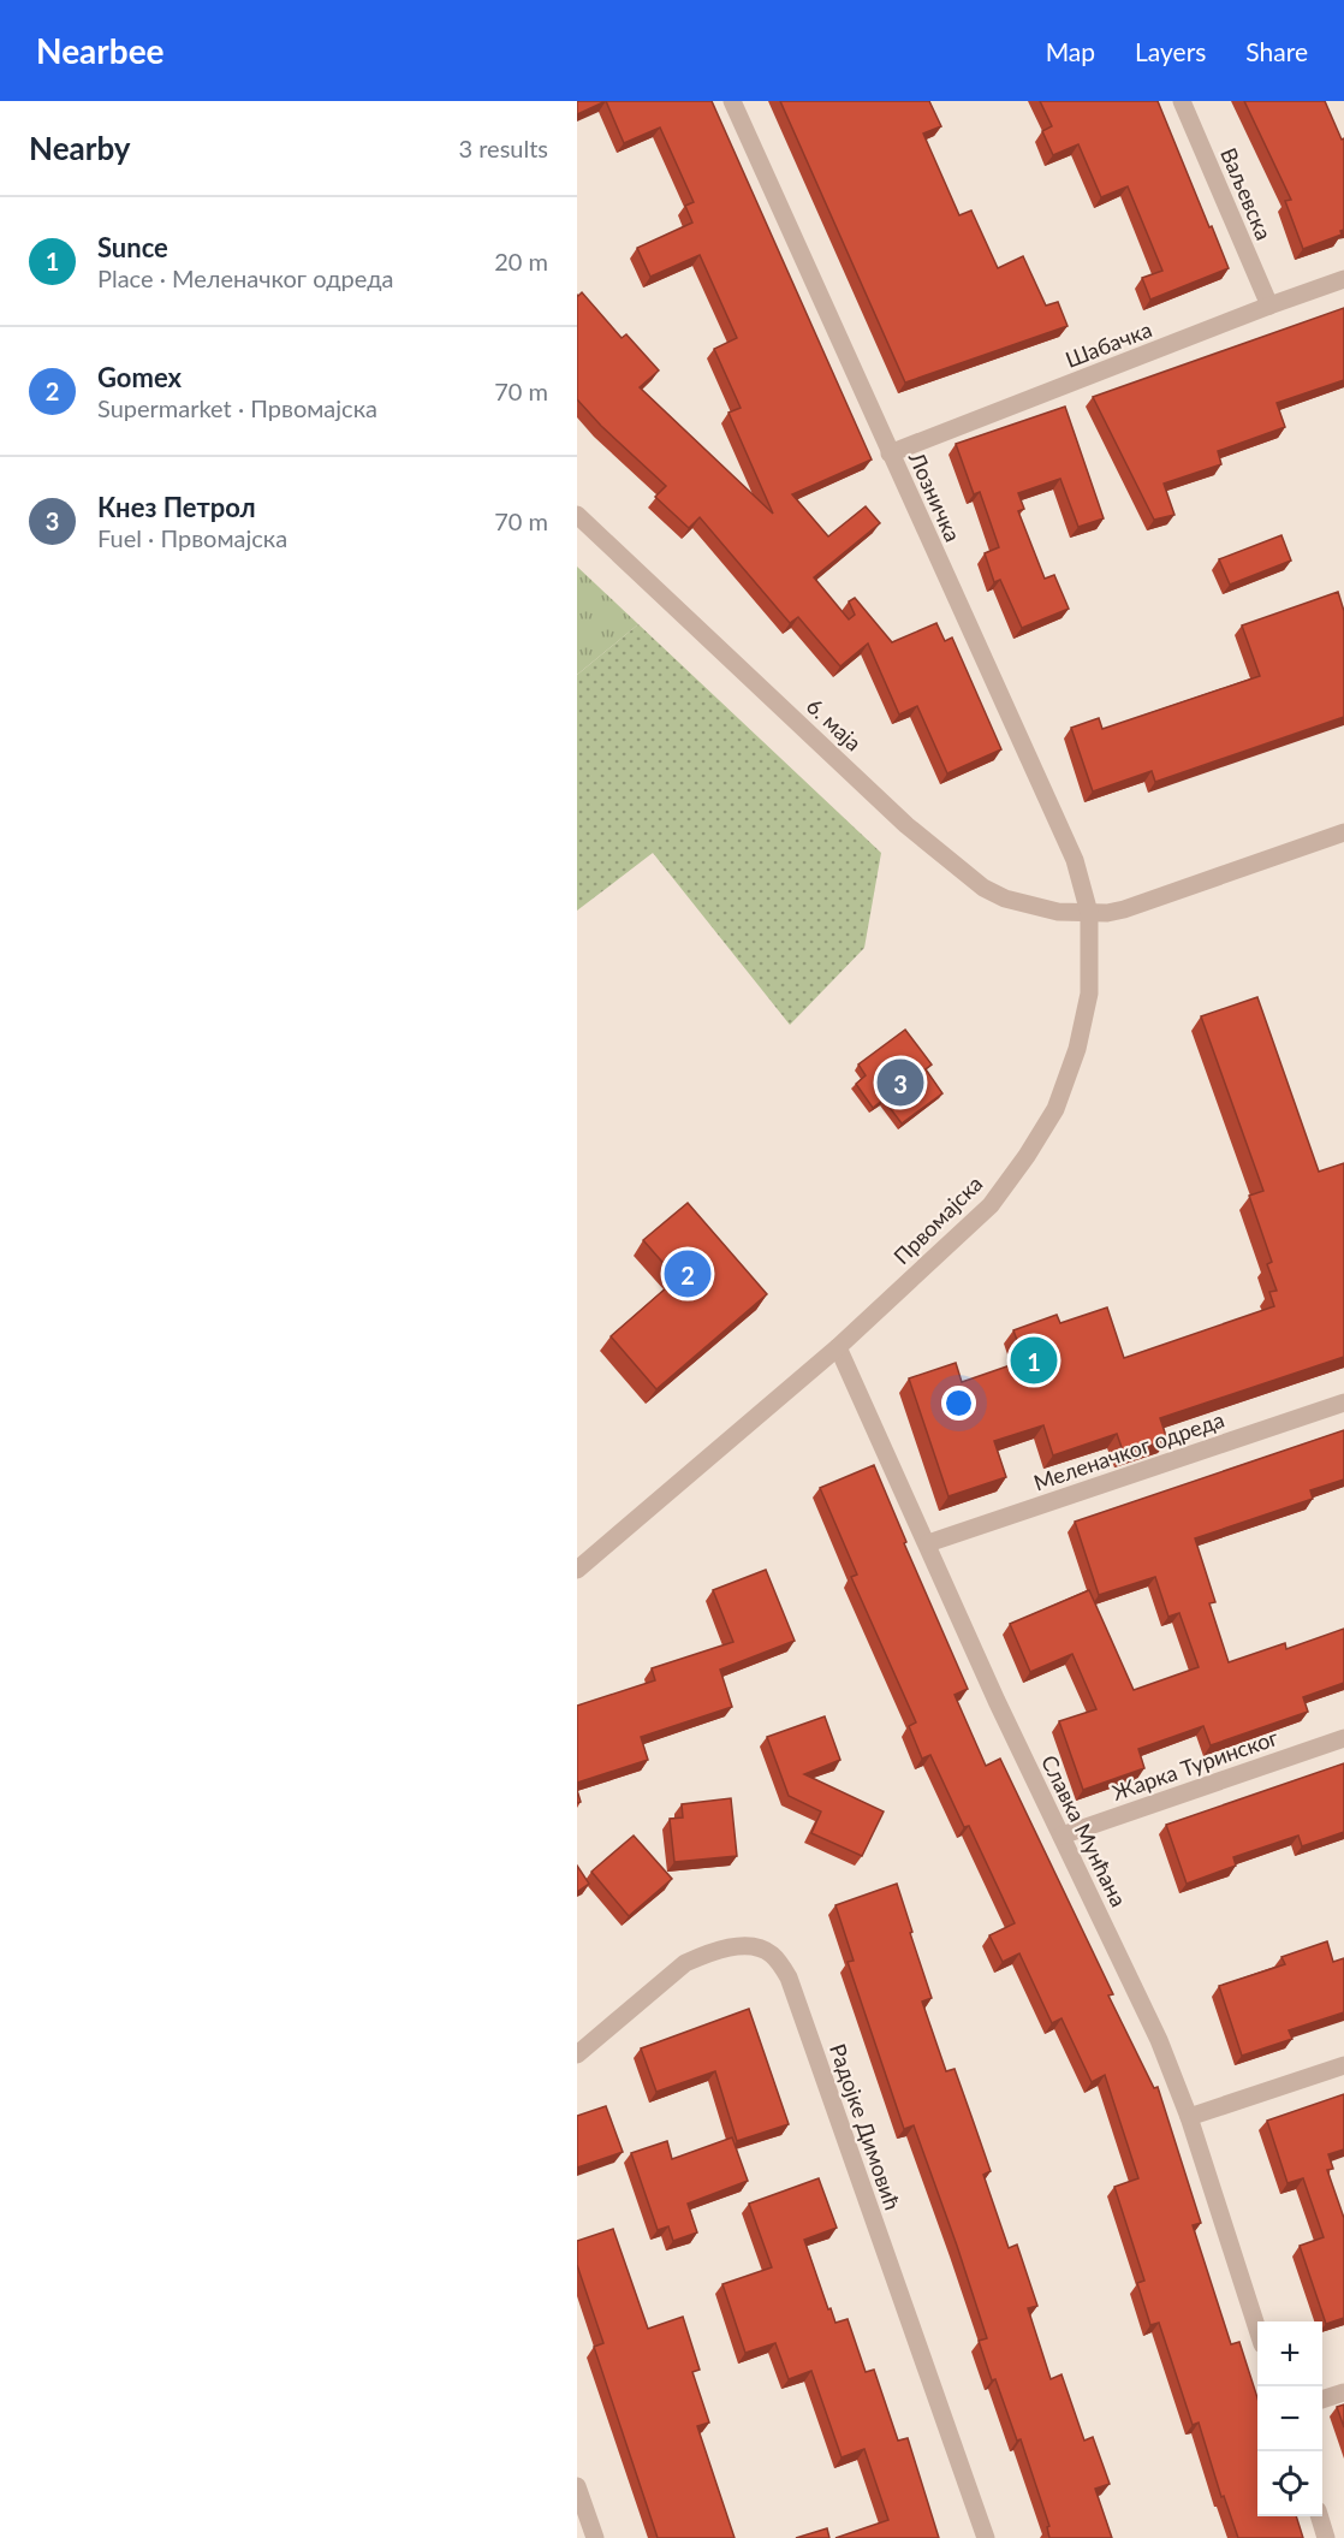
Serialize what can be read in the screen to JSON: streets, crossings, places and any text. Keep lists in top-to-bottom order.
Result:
{
  "streets": {
    "street": [
      "Ваљевска",
      "Шабачка",
      "Лозничка",
      "6. маја",
      "Првомајска",
      "Меленачког одреда",
      "Жарка Туринског",
      "Славка Мунћана",
      "Радојке Димовић"
    ]
  },
  "crossings": [
    ["Ваљевска", "Шабачка"],
    ["Шабачка", "Лозничка"],
    ["Лозничка", "6. маја"],
    ["Лозничка", "Првомајска"],
    ["6. маја", "Првомајска"],
    ["Првомајска", "Славка Мунћана"],
    ["Меленачког одреда", "Славка Мунћана"],
    ["Жарка Туринског", "Славка Мунћана"]
  ],
  "page": {
    "header": "Nearbee",
    "nav": ["Map", "Layers", "Share"],
    "heading": ["Nearby", "3 results"],
    "list": [
      {
        "mark": "1",
        "name": "Sunce",
        "note": "Place · Меленачког одреда",
        "value": "20 m"
      },
      {
        "mark": "2",
        "name": "Gomex",
        "note": "Supermarket · Првомајска",
        "value": "70 m"
      },
      {
        "mark": "3",
        "name": "Кнез Петрол",
        "note": "Fuel · Првомајска",
        "value": "70 m"
      }
    ],
    "pins": ["3", "2", "1"],
    "map_buttons": ["+", "−"]
  }
}
